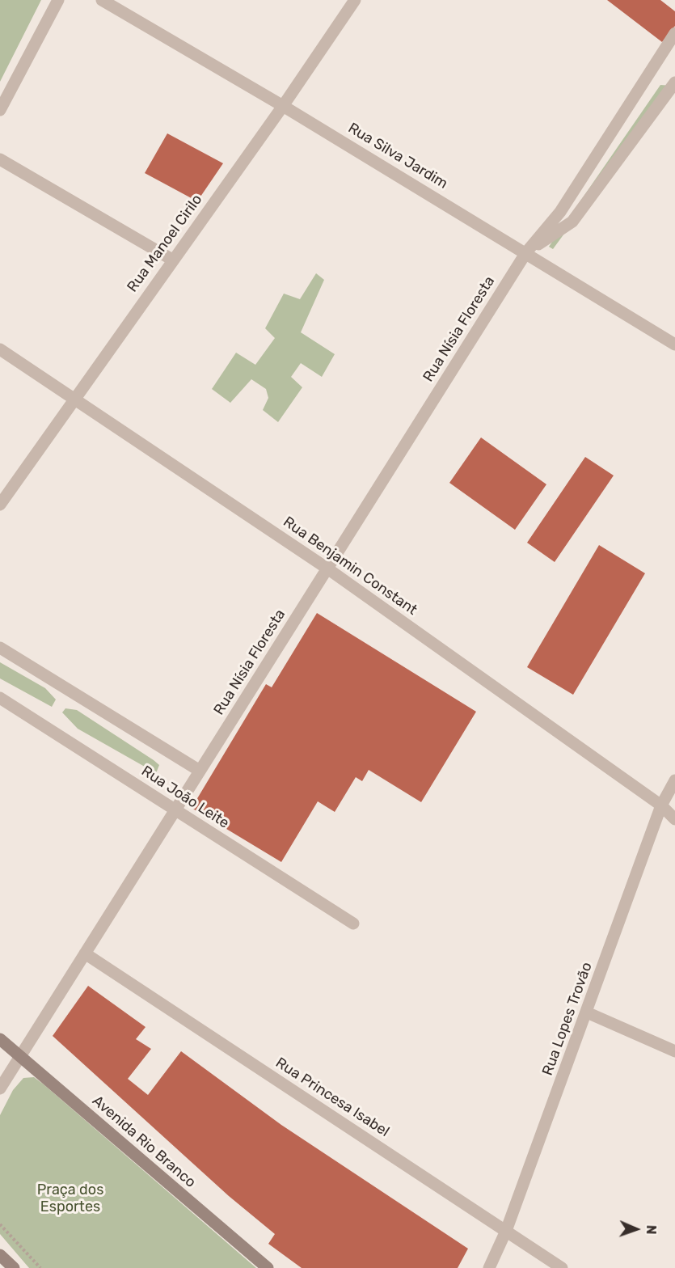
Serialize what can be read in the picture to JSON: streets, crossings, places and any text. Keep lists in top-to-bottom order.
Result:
{
  "streets": {
    "main road": ["Avenida Rio Branco"],
    "street": [
      "Rua Silva Jardim",
      "Rua Manoel Cirilo",
      "Rua Nísia Floresta",
      "Rua Benjamin Constant",
      "Rua João Leite",
      "Rua Lopes Trovão",
      "Rua Princesa Isabel"
    ]
  },
  "crossings": [
    ["Rua Silva Jardim", "Rua Manoel Cirilo"],
    ["Rua Silva Jardim", "Rua Nísia Floresta"],
    ["Rua Manoel Cirilo", "Rua Benjamin Constant"],
    ["Rua Nísia Floresta", "Rua Benjamin Constant"],
    ["Rua Nísia Floresta", "Rua João Leite"],
    ["Rua Nísia Floresta", "Rua Princesa Isabel"],
    ["Rua Nísia Floresta", "Avenida Rio Branco"],
    ["Rua Benjamin Constant", "Rua Lopes Trovão"],
    ["Rua Lopes Trovão", "Rua Princesa Isabel"]
  ],
  "parks": ["Praça dos Esportes"],
  "north": "right"
}
